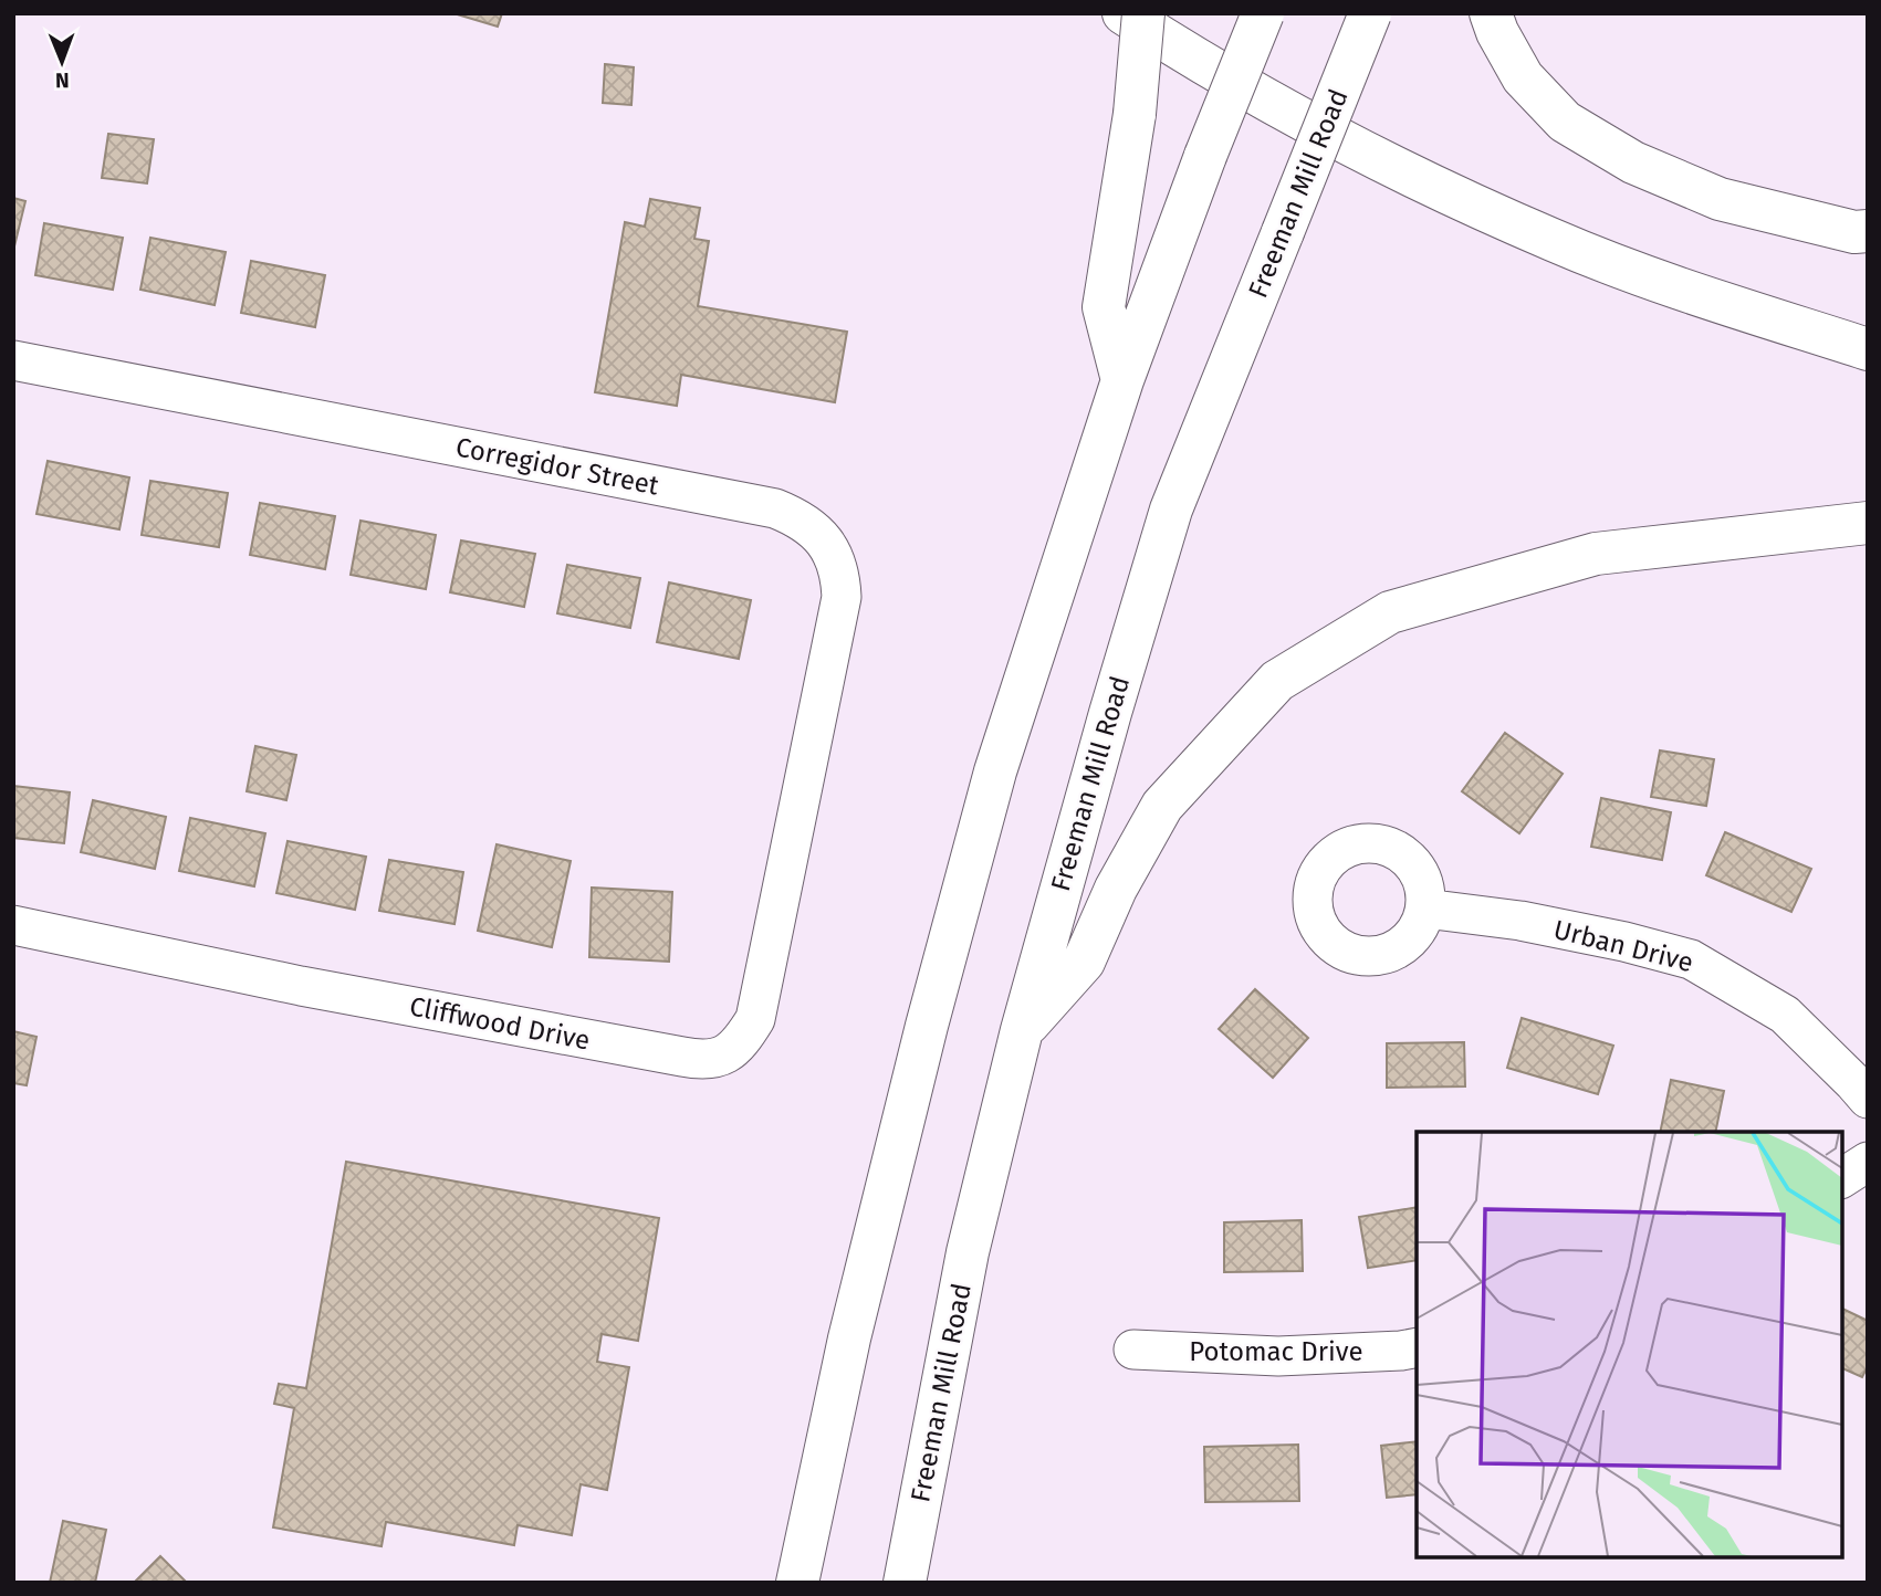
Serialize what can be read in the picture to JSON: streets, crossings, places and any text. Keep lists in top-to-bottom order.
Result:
{
  "streets": {
    "highway": ["Freeman Mill Road"],
    "street": [
      "Corregidor Street",
      "Urban Drive",
      "Cliffwood Drive",
      "Potomac Drive"
    ]
  },
  "crossings": [
    ["Corregidor Street", "Cliffwood Drive"]
  ],
  "north": "bottom"
}
